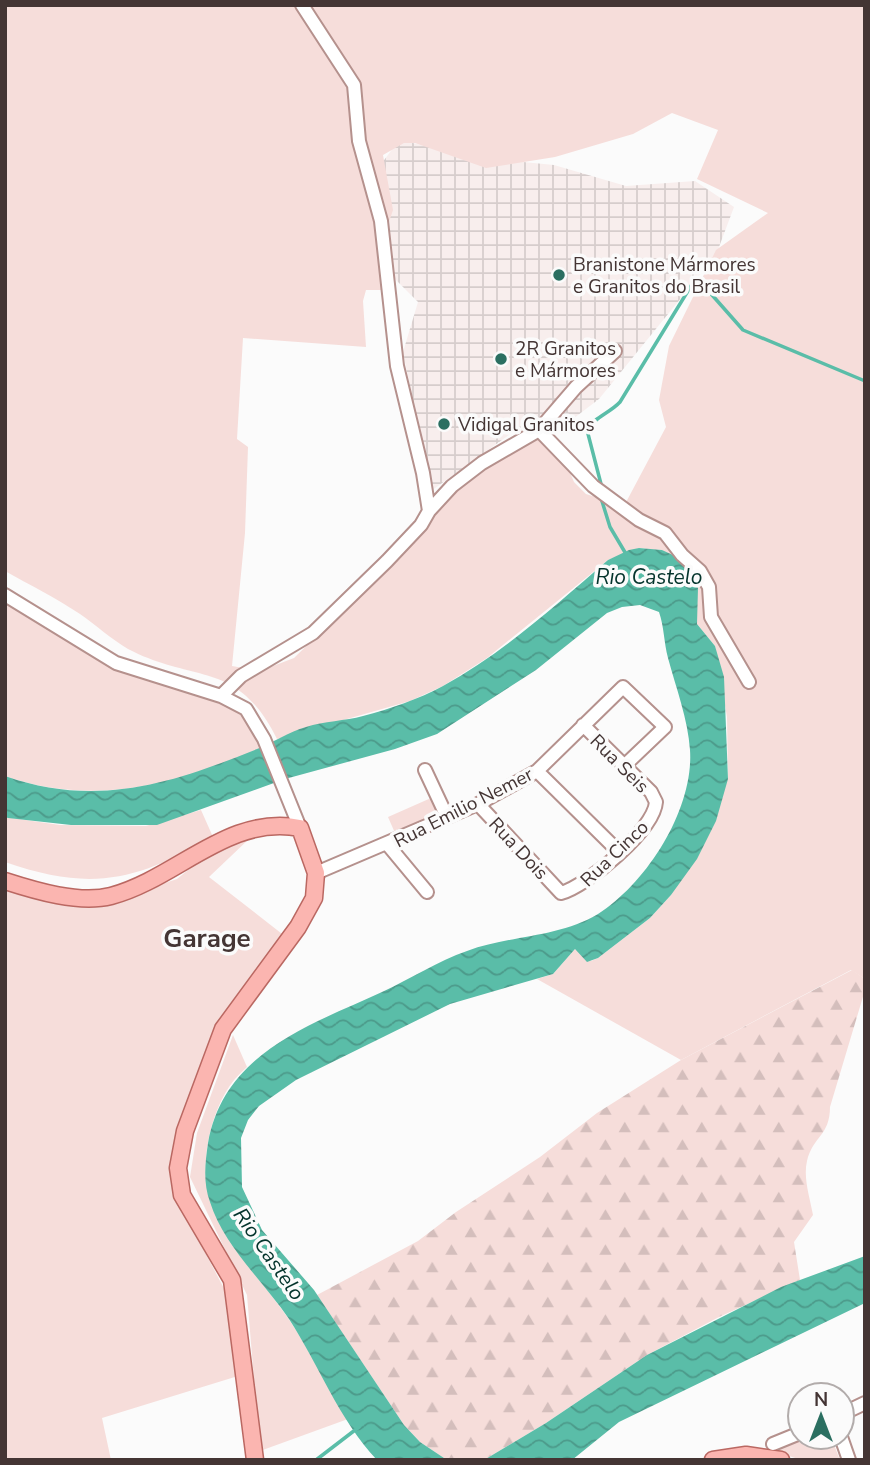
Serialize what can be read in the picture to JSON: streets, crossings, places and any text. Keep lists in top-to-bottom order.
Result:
{
  "streets": {
    "street": [
      "Rua Seis",
      "Rua Emilio Nemer",
      "Rua Dois",
      "Rua Cinco"
    ]
  },
  "crossings": [
    ["Rua Seis", "Rua Emilio Nemer"],
    ["Rua Seis", "Rua Cinco"],
    ["Rua Emilio Nemer", "Rua Dois"],
    ["Rua Dois", "Rua Cinco"]
  ],
  "districts": ["Garage"],
  "water": ["Rio Castelo"],
  "places": ["Branistone Mármores e Granitos do Brasil", "2R Granitos e Mármores", "Vidigal Granitos"],
  "north": "top"
}
